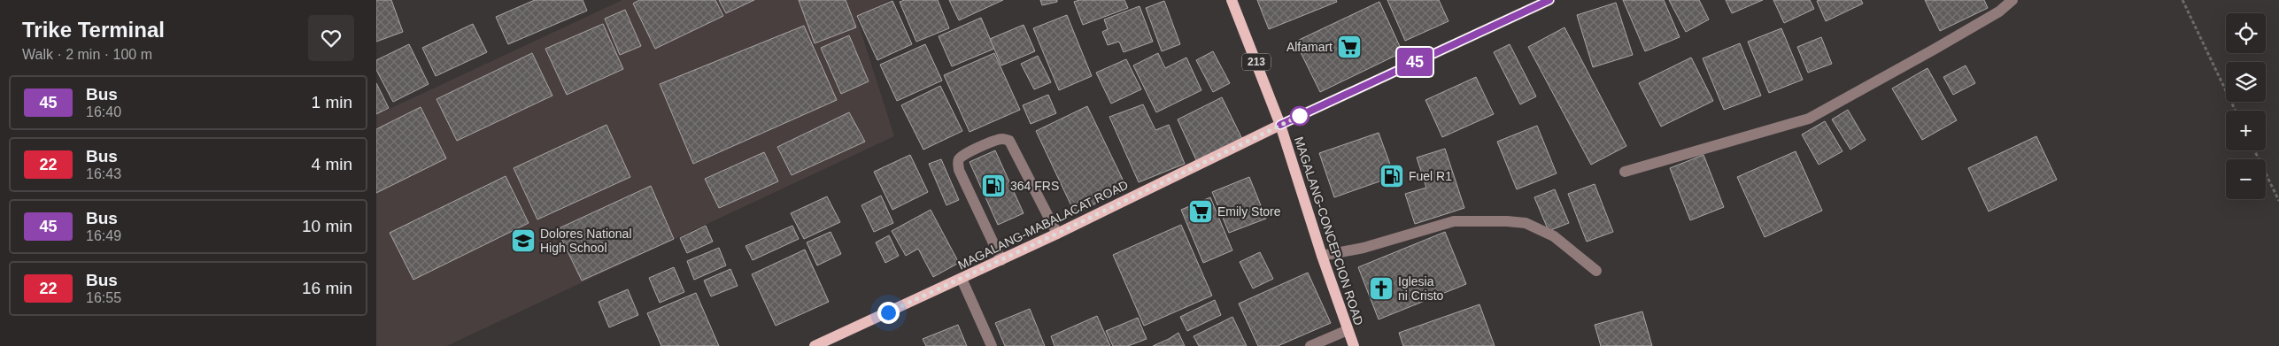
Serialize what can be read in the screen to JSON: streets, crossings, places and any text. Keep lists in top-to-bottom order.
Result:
{
  "streets": {
    "main road": ["213", "MAGALANG-MABALACAT ROAD", "MAGALANG-CONCEPCION ROAD"]
  },
  "crossings": [
    ["MAGALANG-MABALACAT ROAD", "MAGALANG-CONCEPCION ROAD"]
  ],
  "places": {
    "supermarket": ["Alfamart", "Emily Store"],
    "fuel station": ["Fuel R1", "364 FRS"],
    "school or university": ["Dolores National High School"],
    "church": ["Iglesia ni Cristo"]
  },
  "lines": ["bus line 45"],
  "page": {
    "heading": ["Trike Terminal", "Walk · 2 min · 100 m"],
    "on_map": "45",
    "map_buttons": ["+", "−"],
    "list": [
      {
        "mark": "45",
        "name": "Bus",
        "note": "16:40",
        "value": "1 min"
      },
      {
        "mark": "22",
        "name": "Bus",
        "note": "16:43",
        "value": "4 min"
      },
      {
        "mark": "45",
        "name": "Bus",
        "note": "16:49",
        "value": "10 min"
      },
      {
        "mark": "22",
        "name": "Bus",
        "note": "16:55",
        "value": "16 min"
      }
    ]
  }
}
